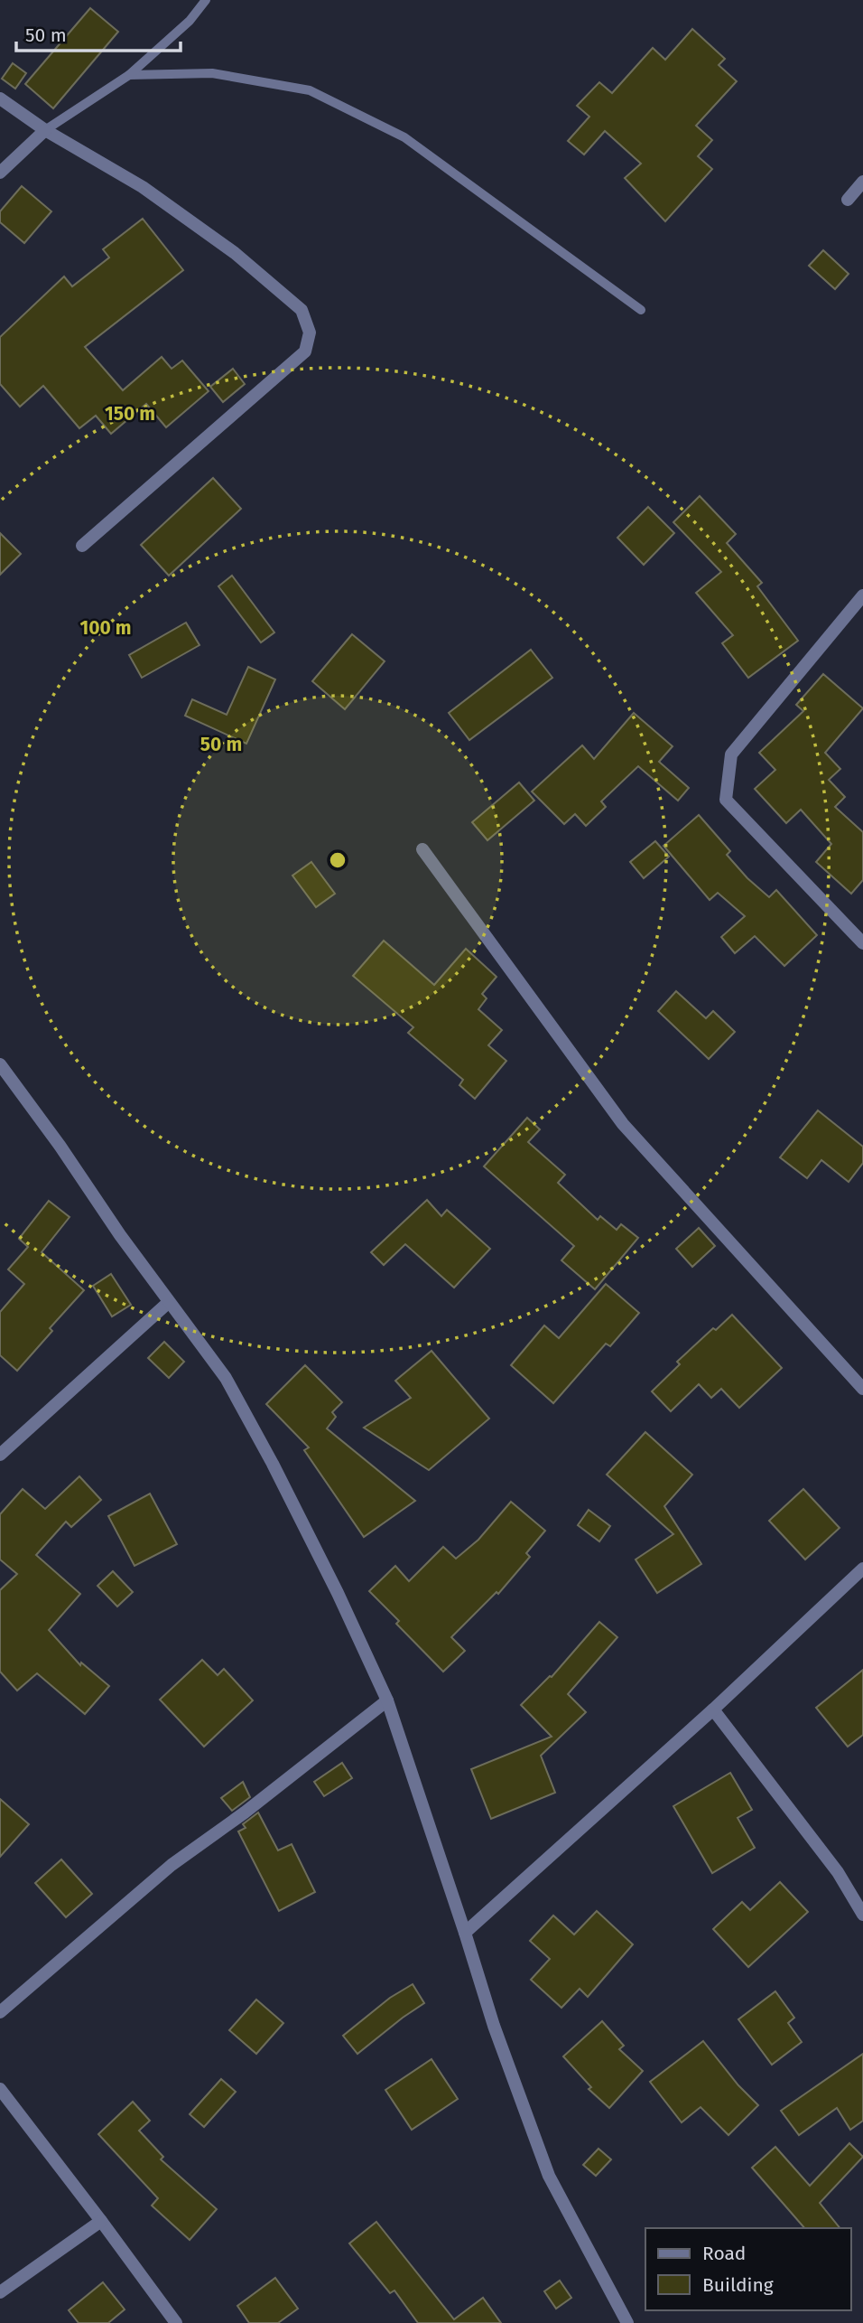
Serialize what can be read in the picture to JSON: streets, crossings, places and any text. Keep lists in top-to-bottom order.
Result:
{
  "legend": ["Road", "Building"],
  "scale_bar": "50 m",
  "rings": ["150 m", "100 m", "50 m"]
}
